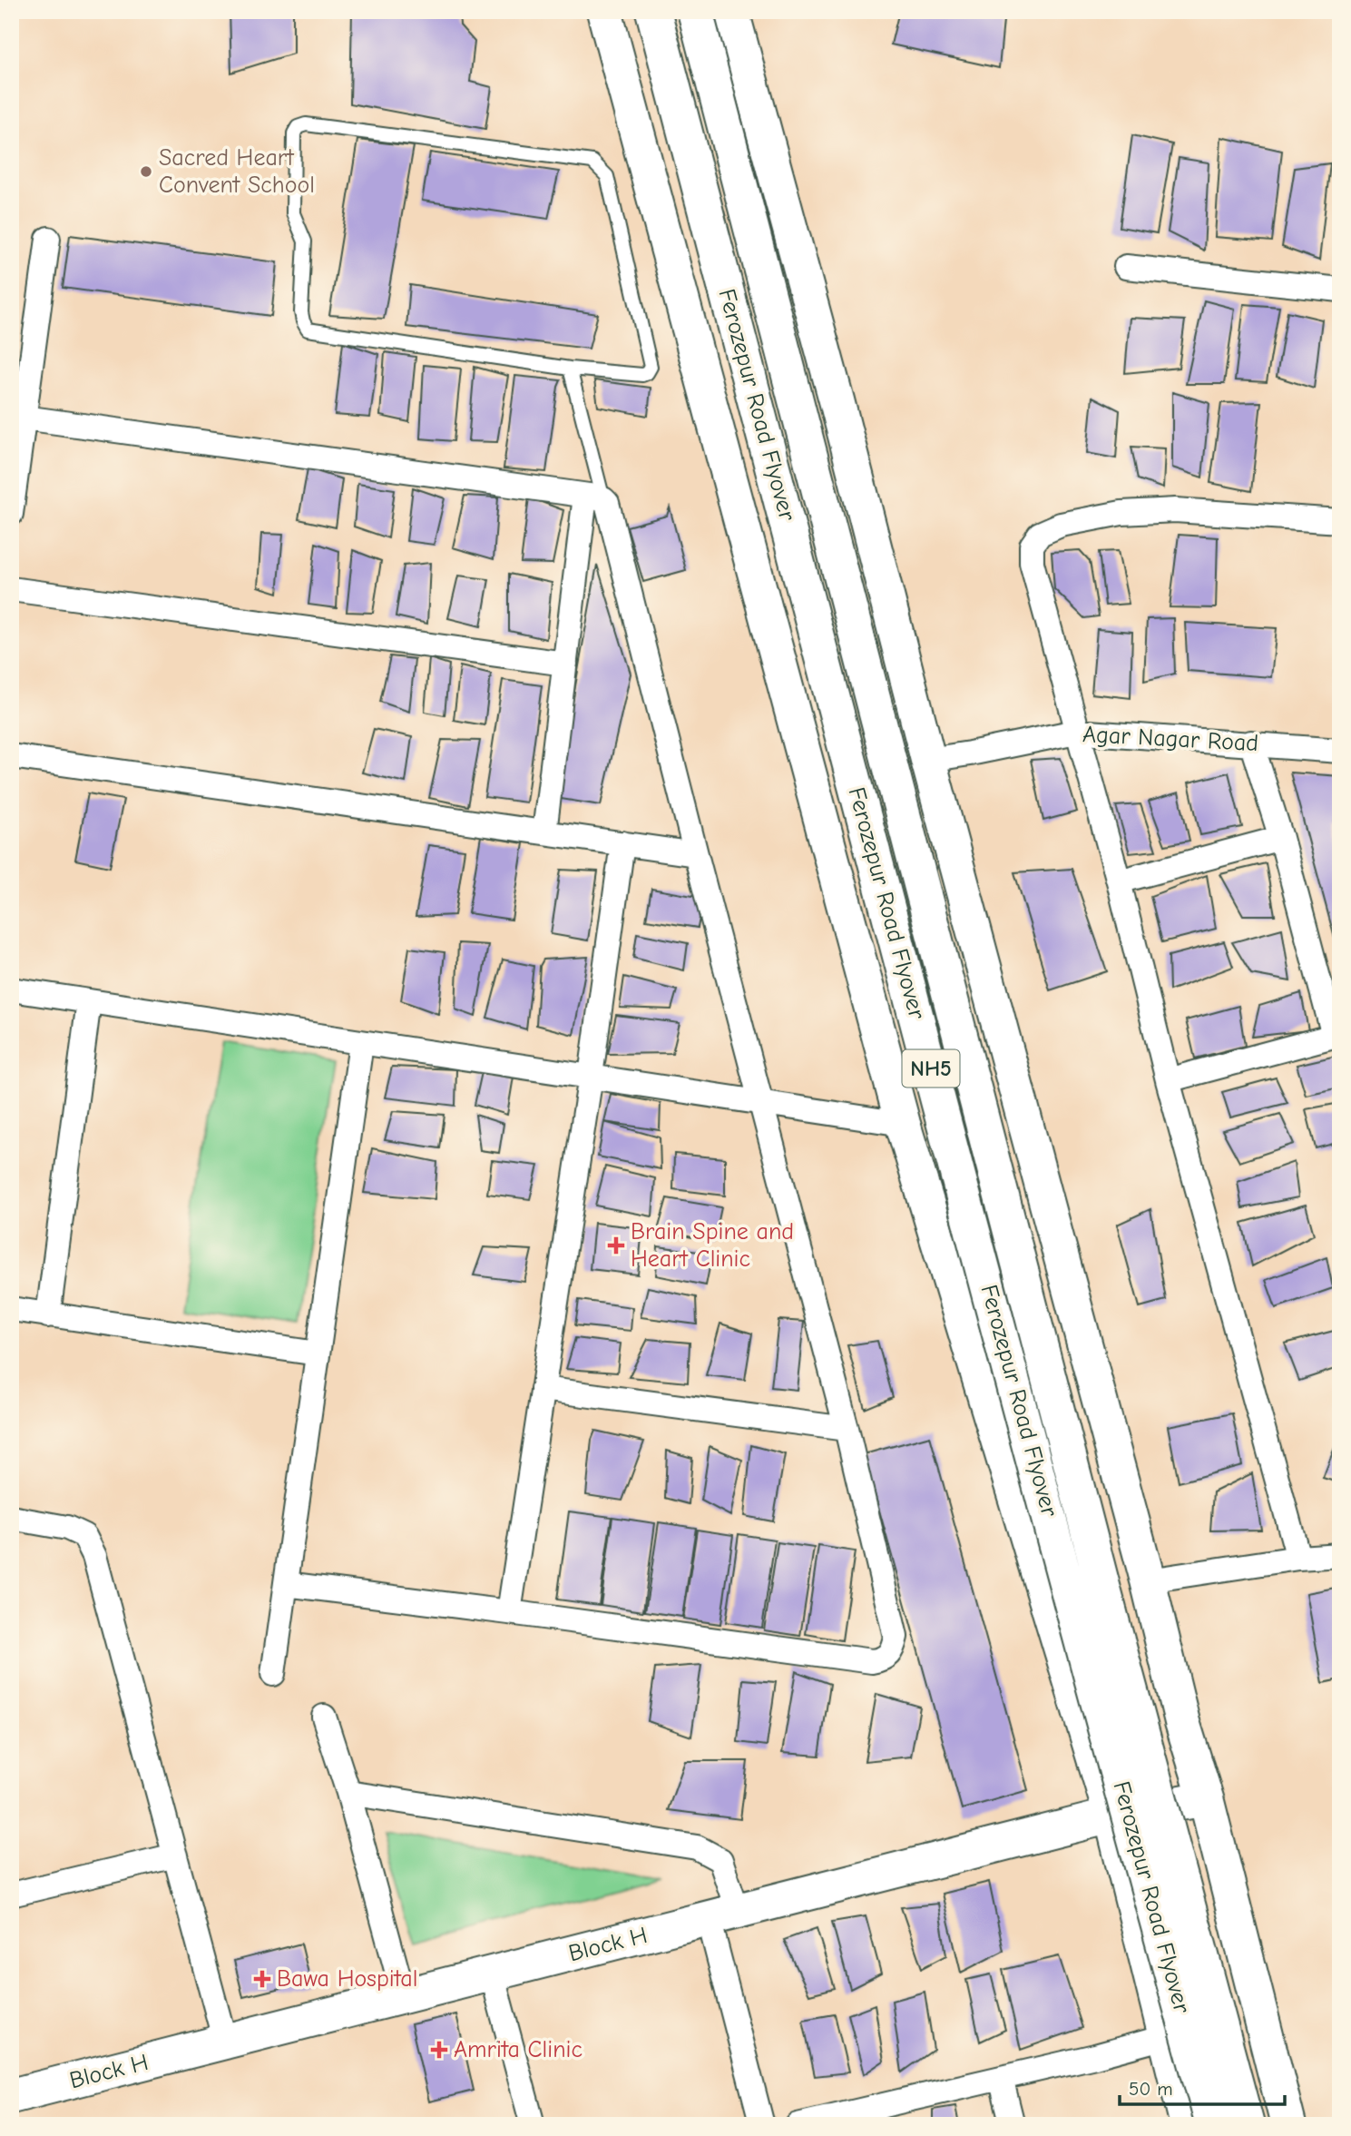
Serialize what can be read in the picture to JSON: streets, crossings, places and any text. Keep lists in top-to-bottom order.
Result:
{
  "streets": {
    "main road": ["Ferozepur Road Flyover", "NH5", "Block H"],
    "street": ["Agar Nagar Road"]
  },
  "places": {
    "other": ["Sacred Heart Convent School"],
    "health": ["Brain Spine and Heart Clinic", "Bawa Hospital", "Amrita Clinic"]
  },
  "scale_bar": "50 m"
}
